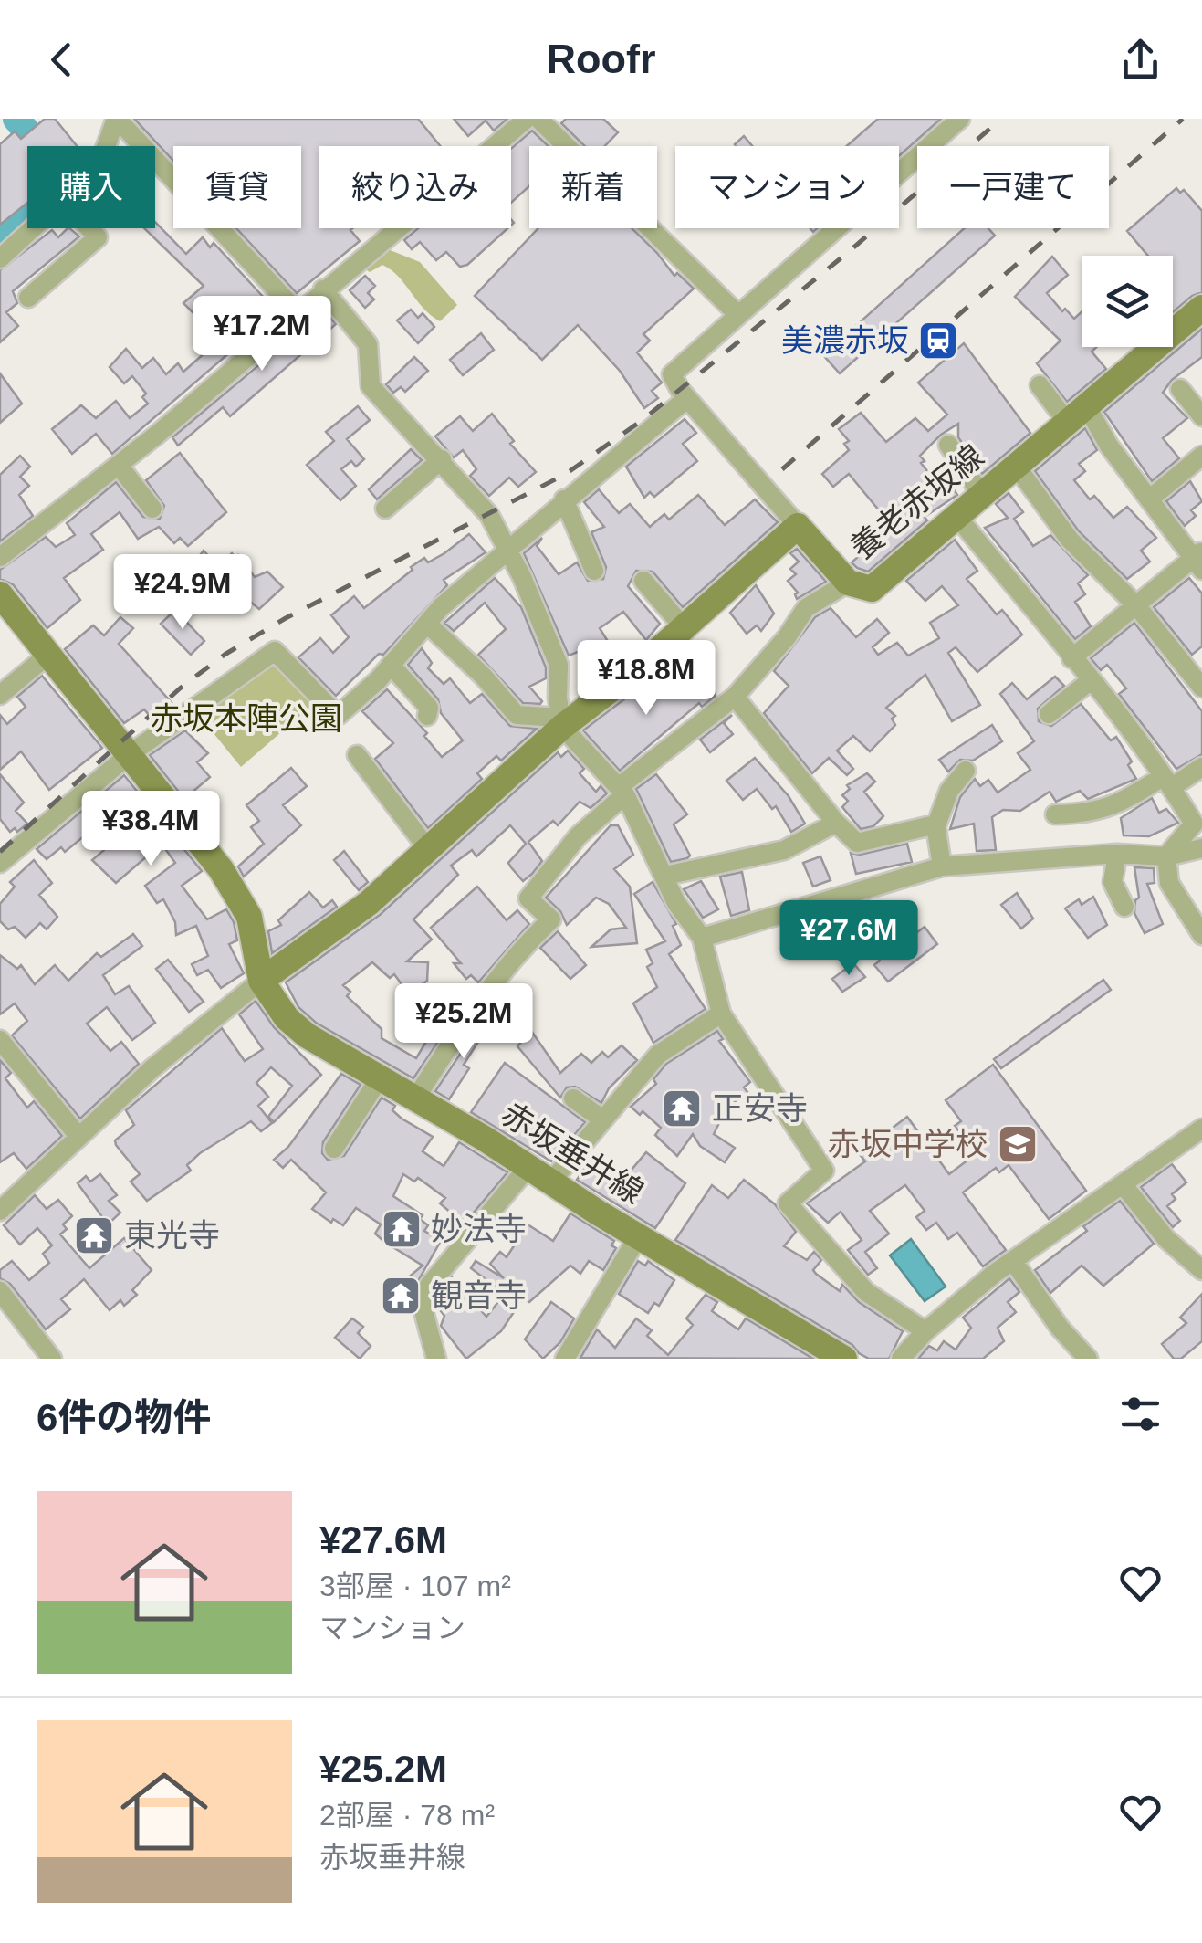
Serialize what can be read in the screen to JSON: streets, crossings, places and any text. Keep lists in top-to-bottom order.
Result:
{
  "streets": {
    "main road": ["養老赤坂線", "赤坂垂井線"]
  },
  "crossings": [
    ["養老赤坂線", "赤坂垂井線"]
  ],
  "parks": ["赤坂本陣公園"],
  "places": {
    "station": ["美濃赤坂"],
    "temple": [
      "正安寺",
      "妙法寺",
      "東光寺",
      "観音寺"
    ],
    "school or university": ["赤坂中学校"]
  },
  "page": {
    "header": "Roofr",
    "chip": [
      "購入",
      "賃貸",
      "絞り込み",
      "新着",
      "マンション",
      "一戸建て"
    ],
    "price": [
      "¥17.2M",
      "¥24.9M",
      "¥18.8M",
      "¥38.4M",
      "¥27.6M",
      "¥25.2M"
    ],
    "heading": "6件の物件",
    "list": [
      {
        "name": "¥27.6M",
        "note": "3部屋 · 107 m² · マンション"
      },
      {
        "name": "¥25.2M",
        "note": "2部屋 · 78 m² · 赤坂垂井線"
      }
    ]
  }
}
